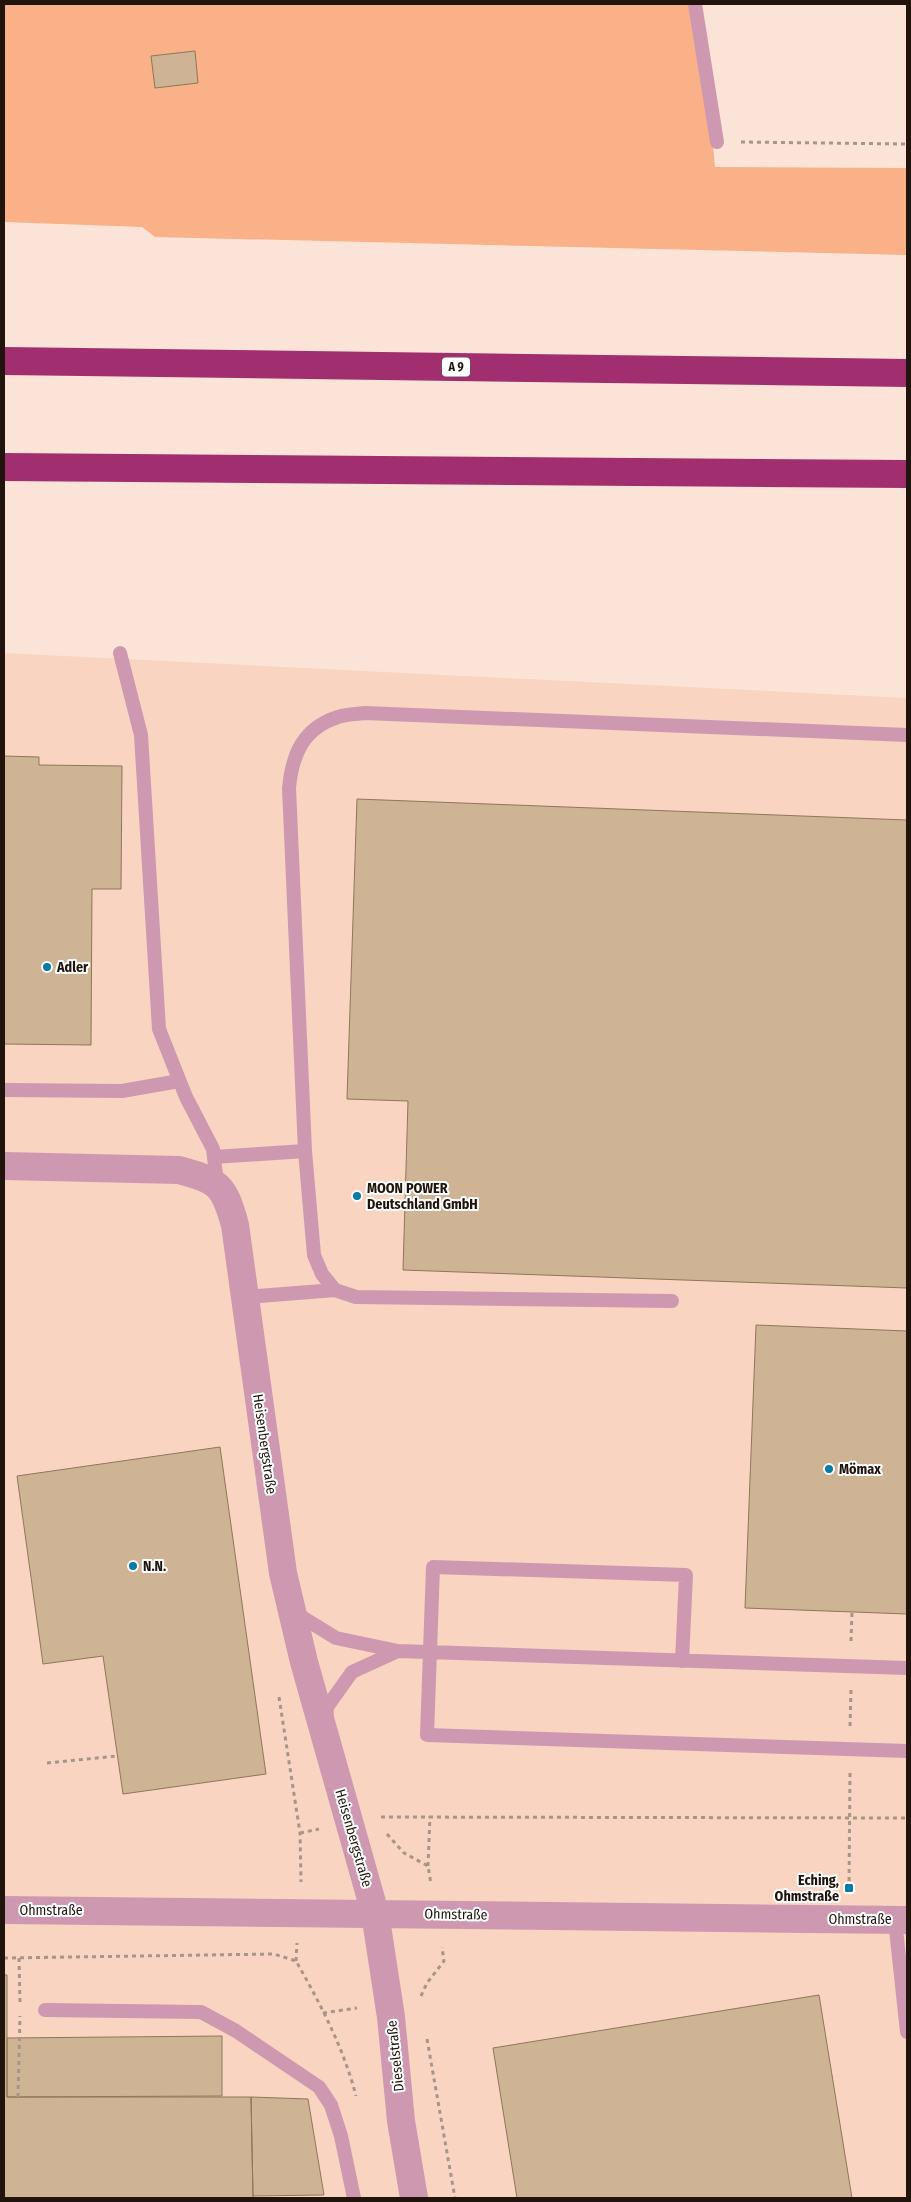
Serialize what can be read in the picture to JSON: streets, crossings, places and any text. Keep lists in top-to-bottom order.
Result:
{
  "streets": {
    "highway": ["A 9"],
    "street": ["Heisenbergstraße", "Ohmstraße", "Dieselstraße"]
  },
  "crossings": [
    ["Heisenbergstraße", "Ohmstraße"],
    ["Heisenbergstraße", "Dieselstraße"],
    ["Ohmstraße", "Dieselstraße"]
  ],
  "places": {
    "other": [
      "Adler",
      "MOON POWER Deutschland GmbH",
      "Mömax",
      "N.N."
    ],
    "transit": ["Eching, Ohmstraße"]
  }
}
